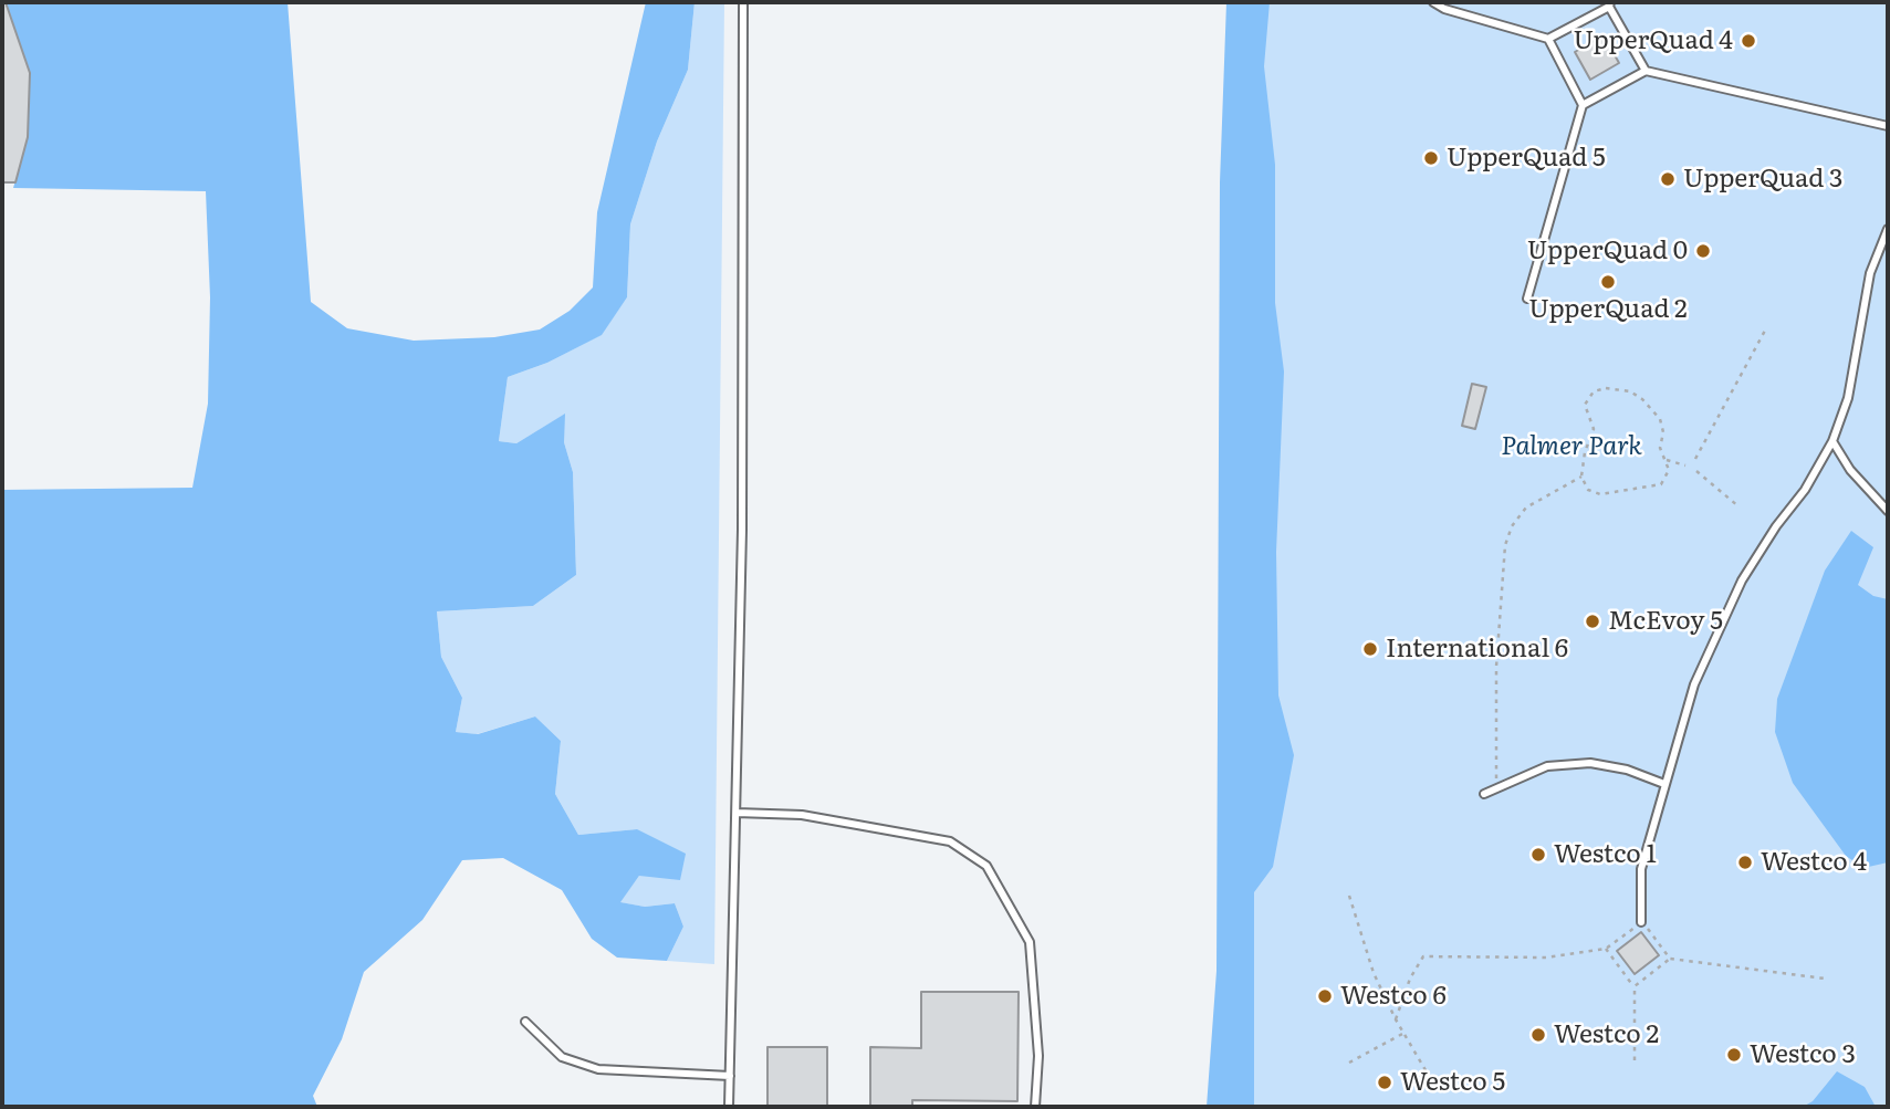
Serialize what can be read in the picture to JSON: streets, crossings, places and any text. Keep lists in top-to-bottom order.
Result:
{
  "parks": ["Palmer Park"],
  "places": [
    "UpperQuad 4",
    "UpperQuad 5",
    "UpperQuad 3",
    "UpperQuad 0",
    "UpperQuad 2",
    "McEvoy 5",
    "International 6",
    "Westco 1",
    "Westco 4",
    "Westco 6",
    "Westco 2",
    "Westco 3",
    "Westco 5"
  ]
}
